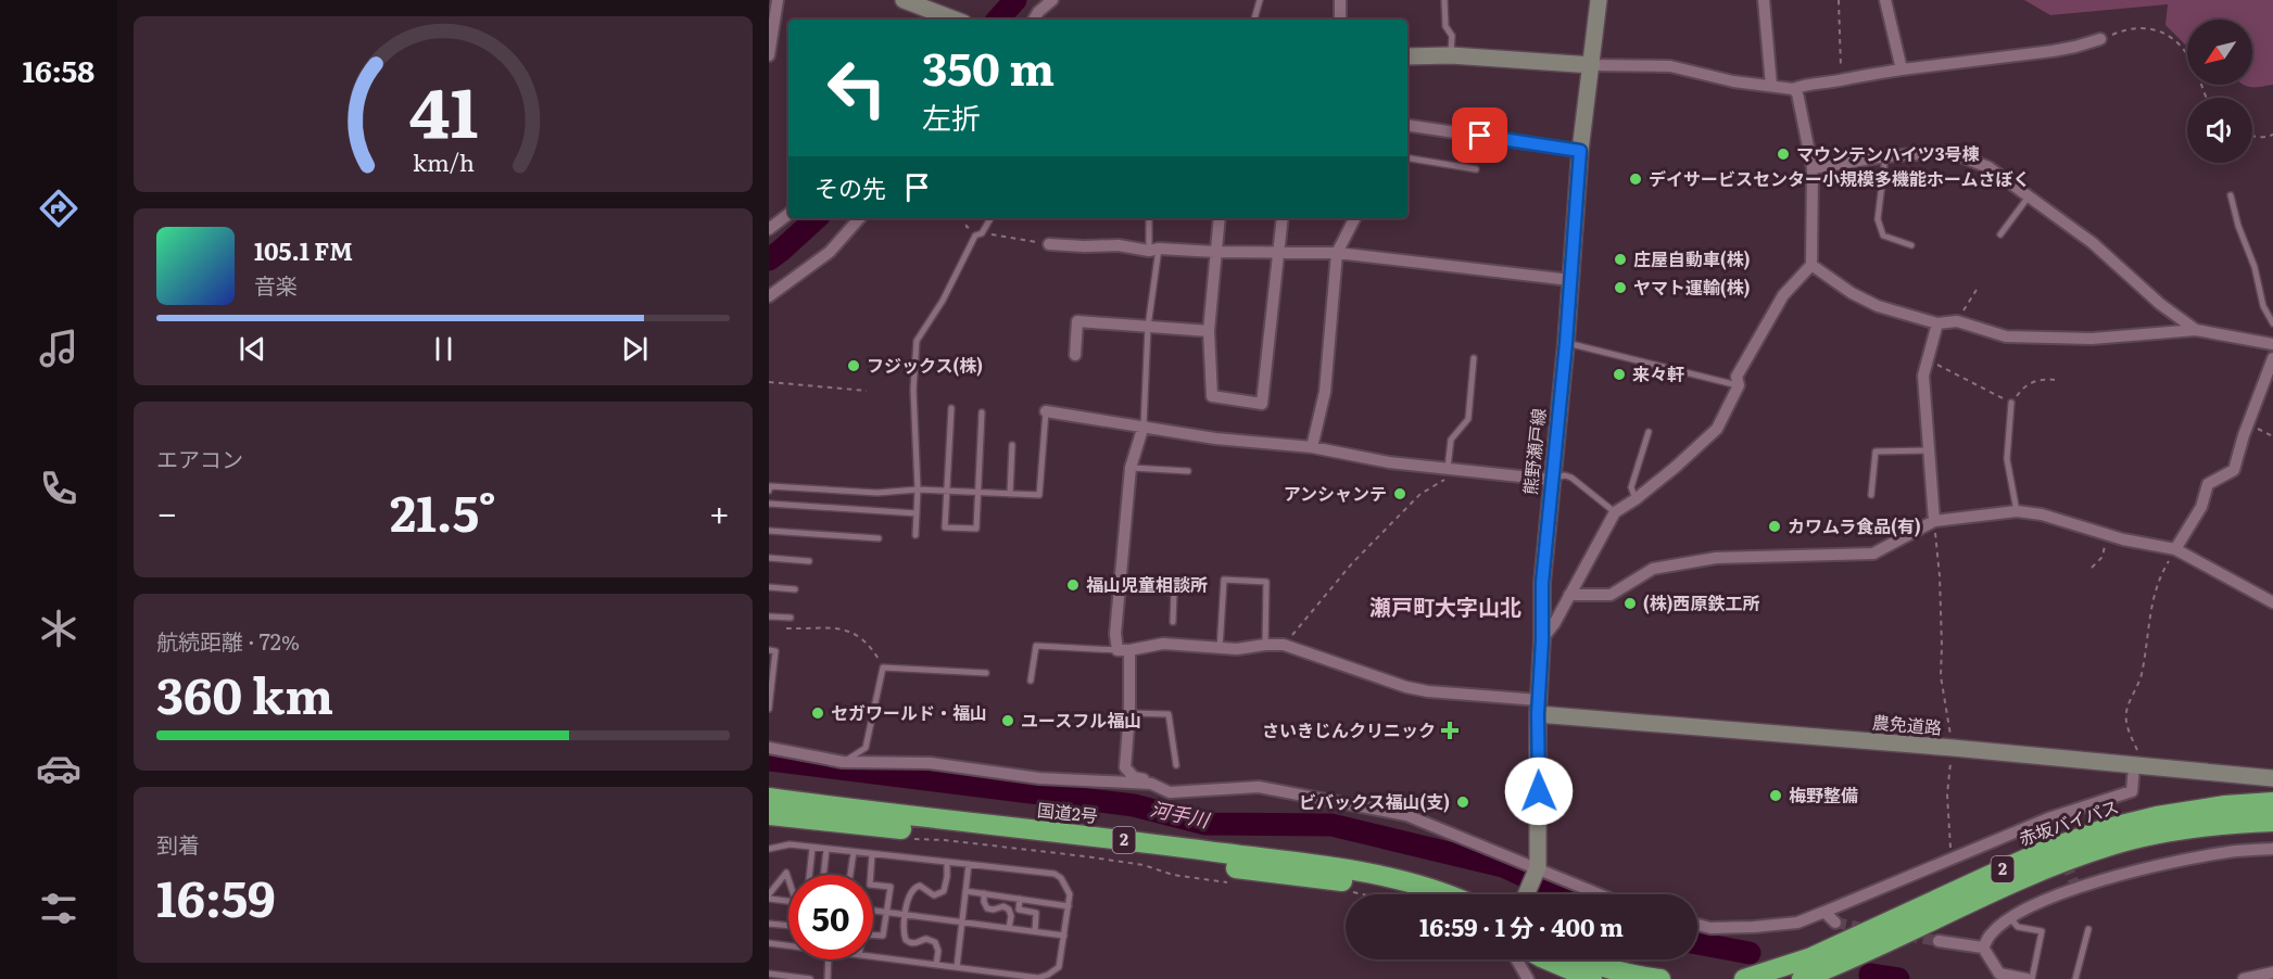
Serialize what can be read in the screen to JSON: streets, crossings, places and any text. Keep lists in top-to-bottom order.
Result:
{
  "streets": {
    "highway": ["国道2号", "赤坂バイパス", "2"],
    "street": ["熊野瀬戸線", "農免道路"]
  },
  "crossings": [
    ["熊野瀬戸線", "農免道路"]
  ],
  "districts": ["瀬戸町大字山北"],
  "water": ["河手川"],
  "places": {
    "other": [
      "マウンテンハイツ3号棟",
      "デイサービスセンター小規模多機能ホームさぼく",
      "庄屋自動車(株)",
      "ヤマト運輸(株)",
      "フジックス(株)",
      "来々軒",
      "アンシャンテ",
      "カワムラ食品(有)",
      "福山児童相談所",
      "(株)西原鉄工所",
      "セガワールド・福山",
      "ユースフル福山",
      "梅野整備",
      "ビバックス福山(支)"
    ],
    "health": ["さいきじんクリニック"]
  },
  "north": "bottom left",
  "page": {
    "tabs": "16:58",
    "turn": ["350 m", "左折"],
    "then": "その先",
    "song": ["105.1 FM", "音楽"],
    "tile": [
      "エアコン",
      ["航続距離 · 72%", "360 km"],
      ["到着", "16:59"]
    ],
    "heat": ["−", "21.5°", "+"],
    "limit": "50",
    "trip": "16:59 · 1 分 · 400 m",
    "gauge": ["41", "km/h"]
  }
}
